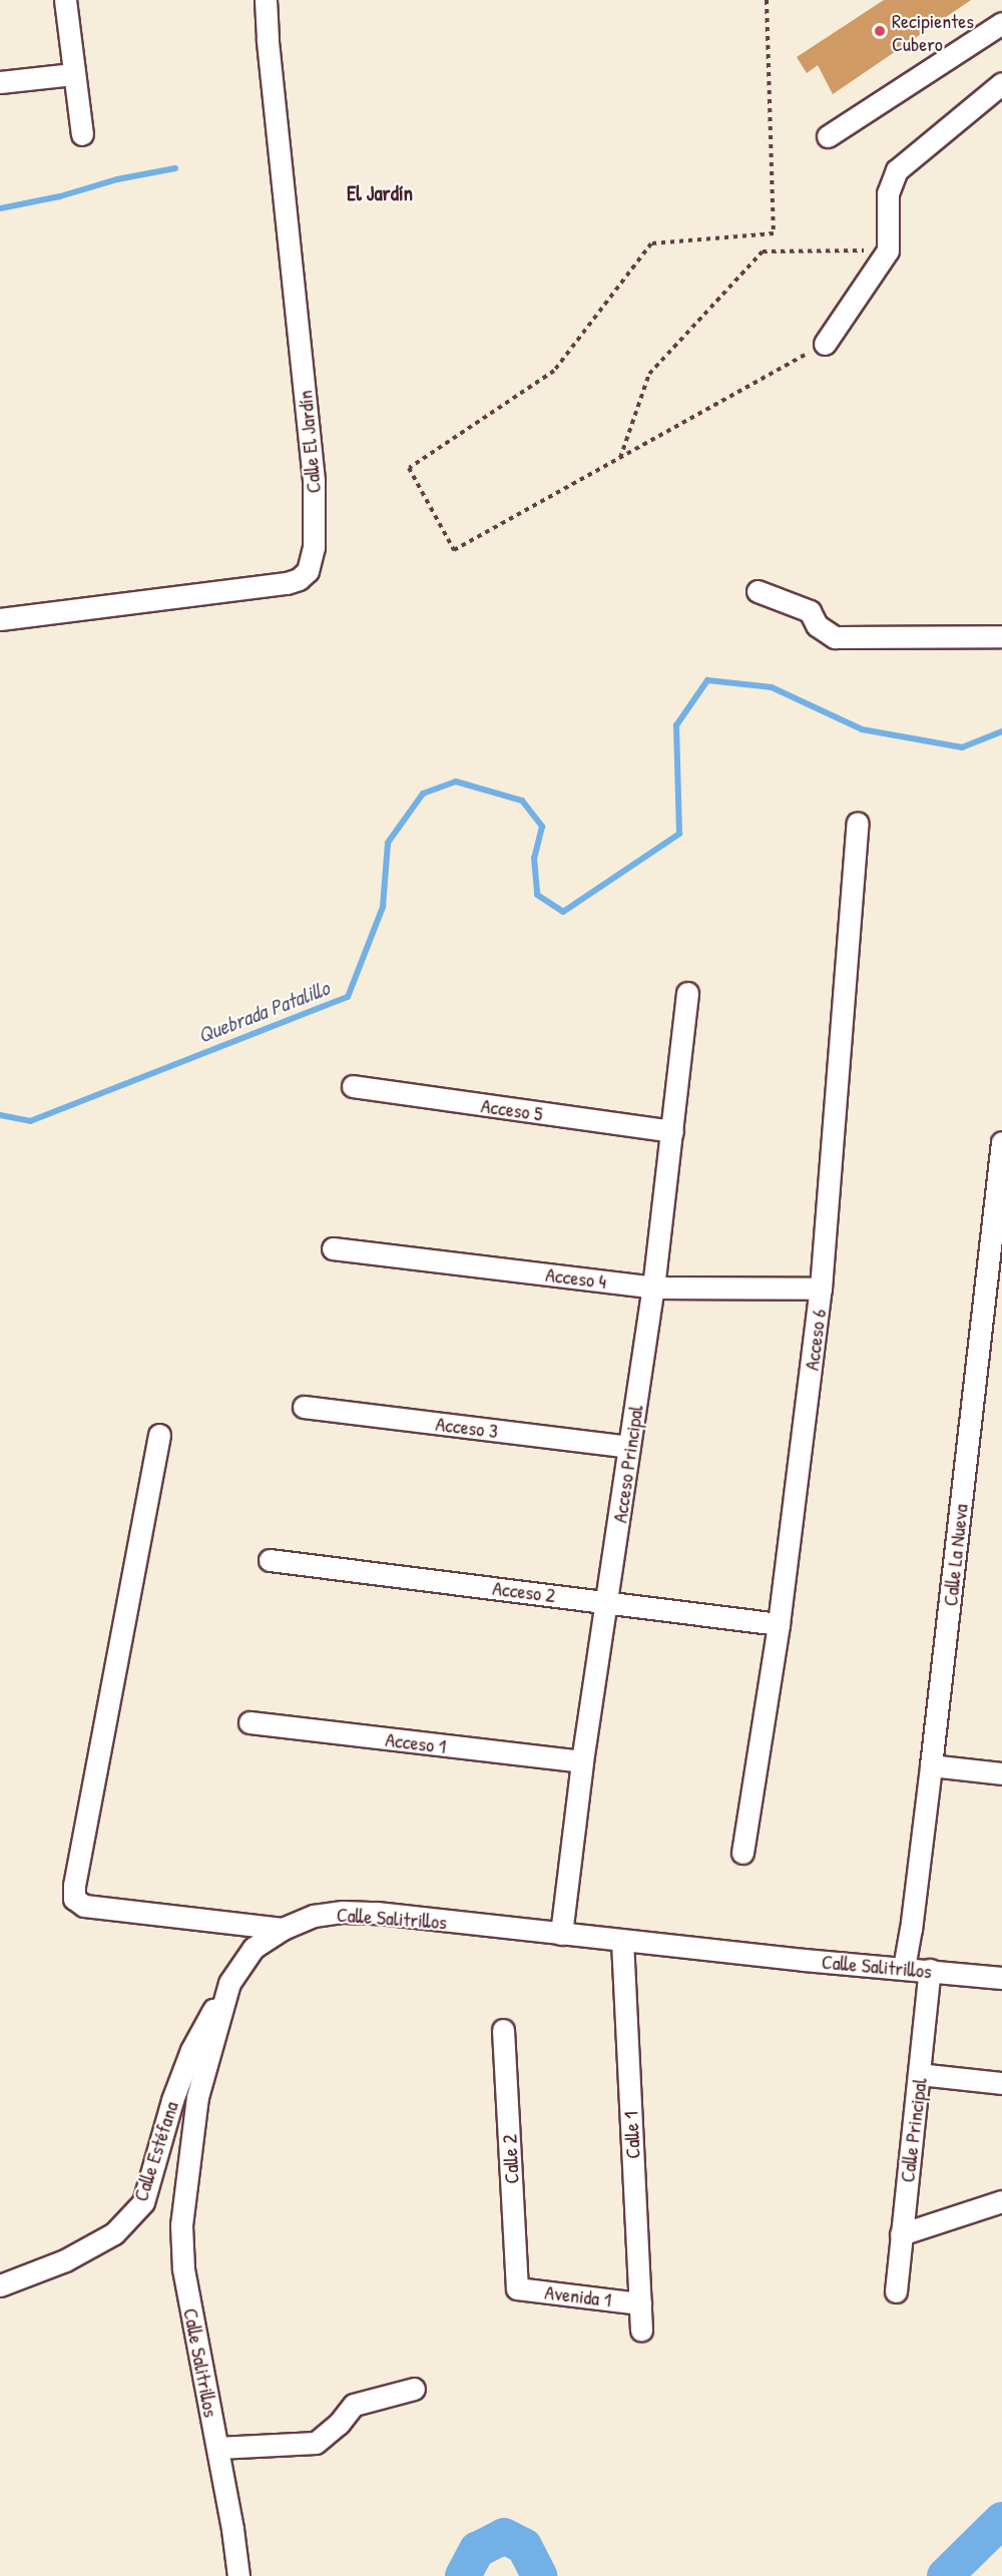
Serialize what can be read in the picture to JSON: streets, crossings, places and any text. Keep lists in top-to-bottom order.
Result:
{
  "streets": {
    "street": [
      "Calle El Jardín",
      "Acceso 5",
      "Acceso 4",
      "Acceso 6",
      "Acceso 3",
      "Acceso Principal",
      "Calle La Nueva",
      "Acceso 2",
      "Acceso 1",
      "Calle Salitrillos",
      "Calle Principal",
      "Calle 1",
      "Calle Estéfana",
      "Calle 2",
      "Avenida 1"
    ]
  },
  "crossings": [
    ["Acceso 5", "Acceso Principal"],
    ["Acceso 4", "Acceso 6"],
    ["Acceso 4", "Acceso Principal"],
    ["Acceso 6", "Acceso 2"],
    ["Acceso 3", "Acceso Principal"],
    ["Acceso Principal", "Acceso 2"],
    ["Acceso Principal", "Acceso 1"],
    ["Acceso Principal", "Calle Salitrillos"],
    ["Calle La Nueva", "Calle Salitrillos"],
    ["Calle Salitrillos", "Calle Principal"],
    ["Calle Salitrillos", "Calle 1"],
    ["Calle Salitrillos", "Calle Estéfana"],
    ["Calle 1", "Avenida 1"],
    ["Calle 2", "Avenida 1"]
  ],
  "districts": ["El Jardín"],
  "water": ["Quebrada Patalillo"],
  "places": ["Recipientes Cubero"]
}
